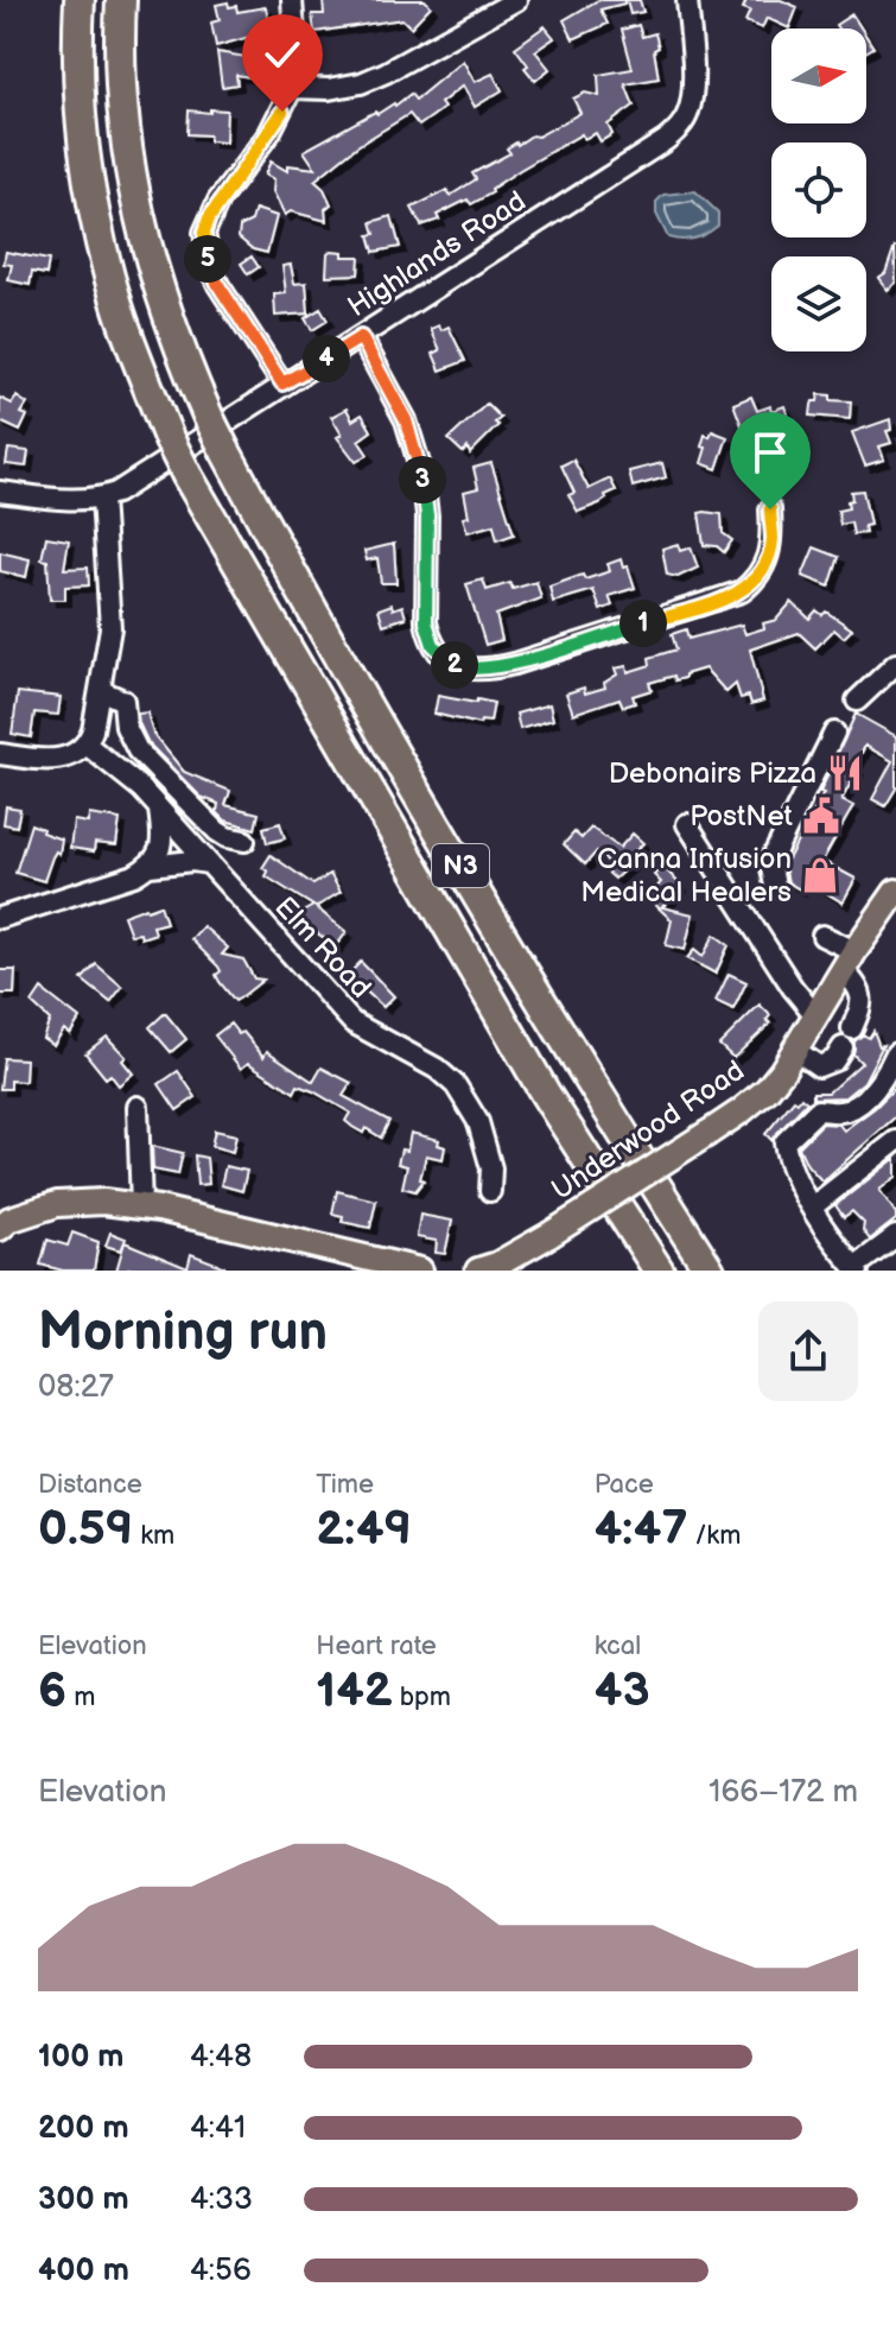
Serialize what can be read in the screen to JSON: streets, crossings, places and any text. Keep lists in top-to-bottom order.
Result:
{
  "streets": {
    "highway": ["N3"],
    "main road": ["Underwood Road"],
    "street": ["Highlands Road", "Elm Road"]
  },
  "places": {
    "restaurant": ["Debonairs Pizza"],
    "public building": ["PostNet"],
    "shop": ["Canna Infusion Medical Healers"]
  },
  "north": "right",
  "page": {
    "pins": [
      "5",
      "4",
      "3",
      "1",
      "2"
    ],
    "heading": ["Morning run", "08:27"],
    "stats": [
      ["Distance", "0.59 km"],
      ["Time", "2:49"],
      ["Pace", "4:47 /km"],
      ["Elevation", "6 m"],
      ["Heart rate", "142 bpm"],
      ["kcal", "43"]
    ],
    "chart": ["Elevation", "166–172 m"],
    "list": [
      {
        "name": "100 m",
        "note": "4:48"
      },
      {
        "name": "200 m",
        "note": "4:41"
      },
      {
        "name": "300 m",
        "note": "4:33"
      },
      {
        "name": "400 m",
        "note": "4:56"
      }
    ]
  }
}
